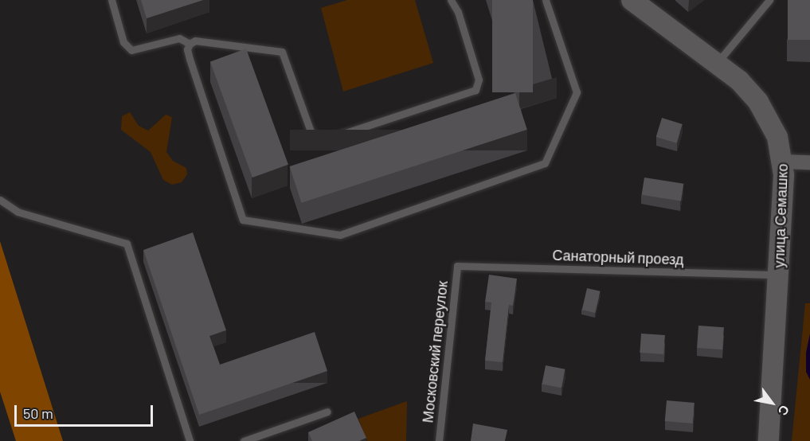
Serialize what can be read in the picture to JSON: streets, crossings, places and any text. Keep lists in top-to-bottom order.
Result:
{
  "streets": {
    "main road": ["улица Семашко"],
    "lane": ["Санаторный проезд", "Московский переулок"]
  },
  "crossings": [
    ["улица Семашко", "Санаторный проезд"],
    ["Санаторный проезд", "Московский переулок"]
  ],
  "scale_bar": "50 m",
  "north": "bottom right"
}
